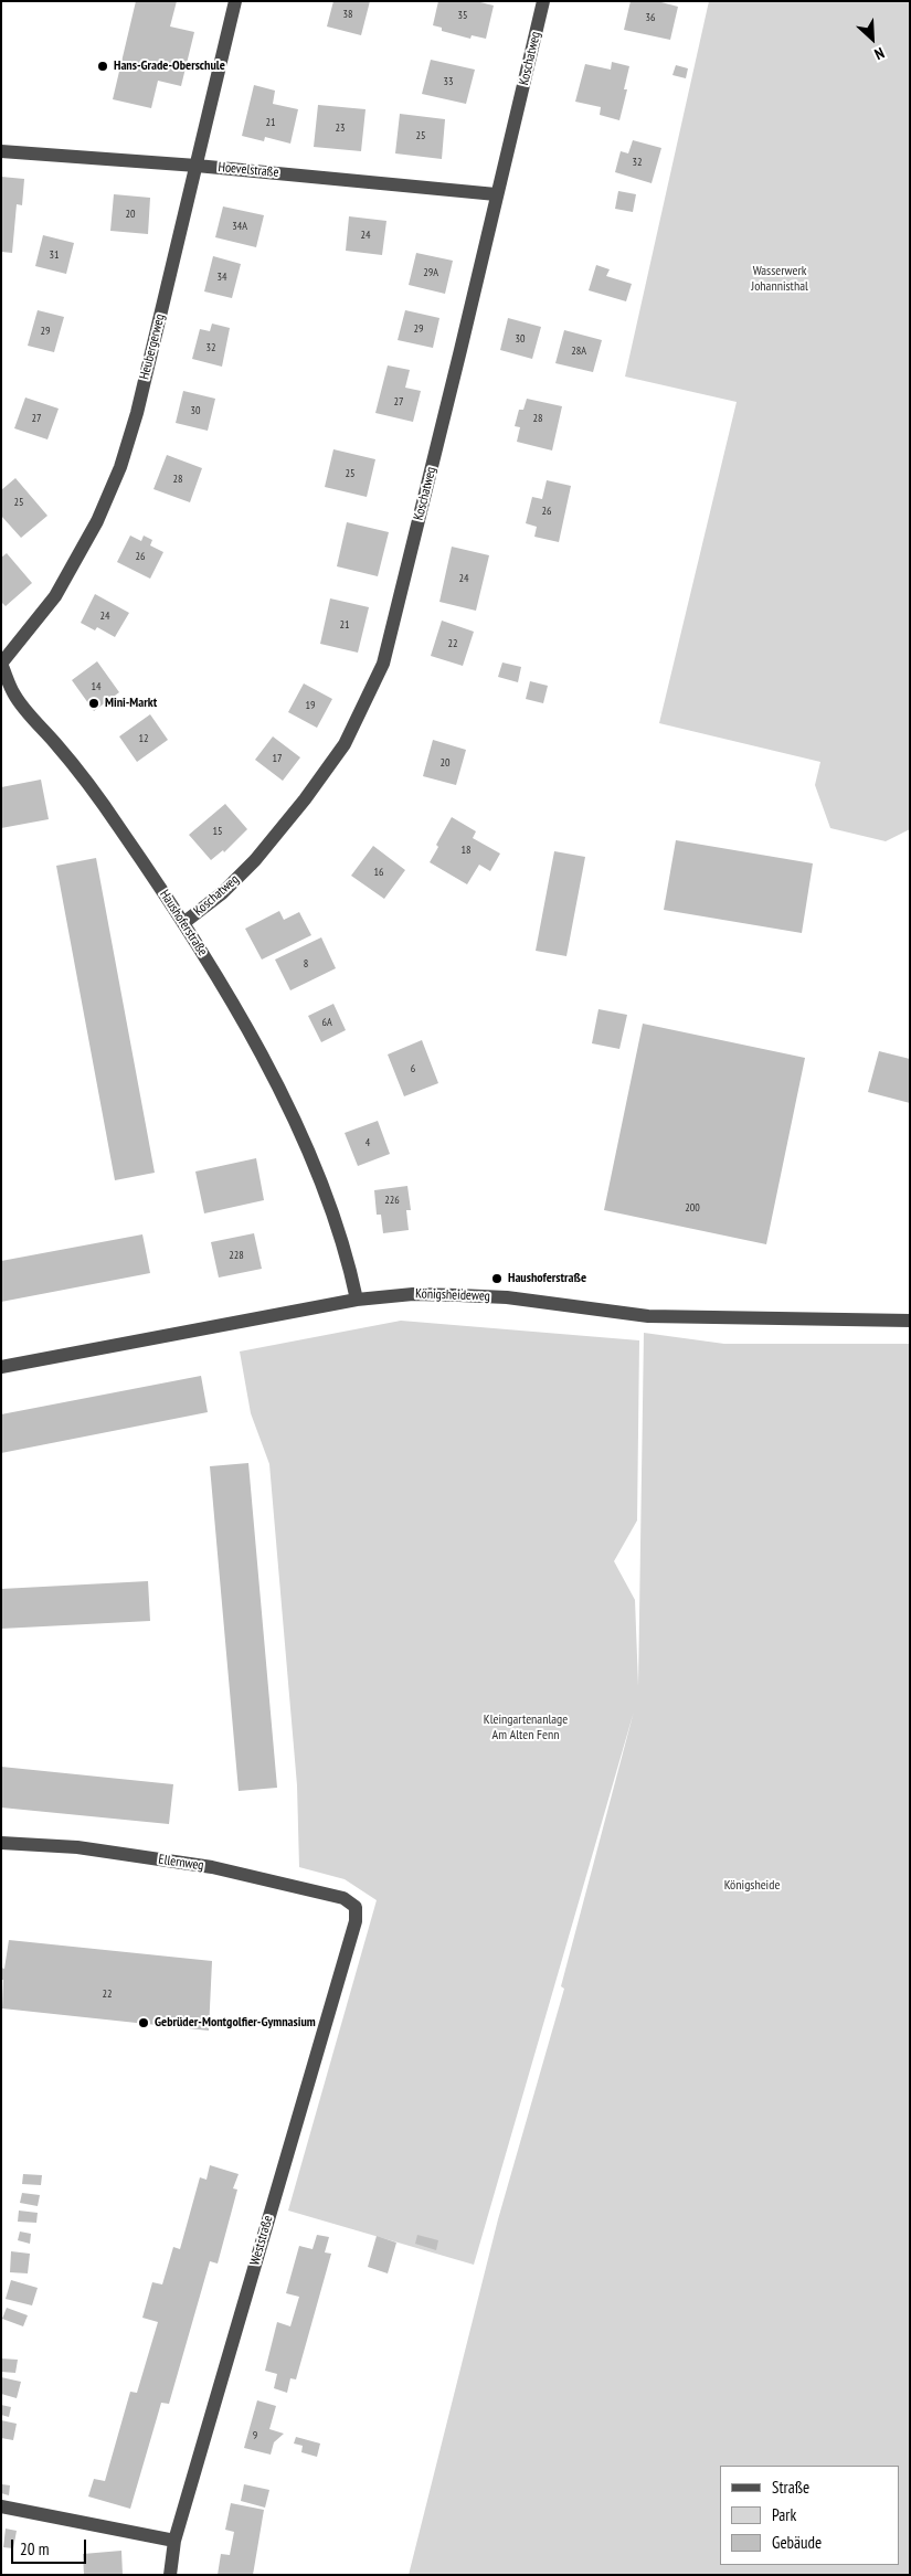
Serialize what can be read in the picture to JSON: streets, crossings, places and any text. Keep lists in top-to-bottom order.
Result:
{
  "streets": {
    "street": [
      "Koschatweg",
      "Hoevelstraße",
      "Heubergerweg",
      "Haushoferstraße",
      "Königsheideweg",
      "Ellernweg",
      "Weststraße"
    ]
  },
  "crossings": [
    ["Koschatweg", "Hoevelstraße"],
    ["Koschatweg", "Haushoferstraße"],
    ["Hoevelstraße", "Heubergerweg"],
    ["Heubergerweg", "Haushoferstraße"],
    ["Haushoferstraße", "Königsheideweg"],
    ["Ellernweg", "Weststraße"]
  ],
  "parks": ["Wasserwerk Johannisthal", "Kleingartenanlage Am Alten Fenn", "Königsheide"],
  "places": [
    "Hans-Grade-Oberschule",
    "Mini-Markt",
    "Haushoferstraße",
    "Gebrüder-Montgolfier-Gymnasium"
  ],
  "house_numbers": [
    "38",
    "35",
    "36",
    "33",
    "21",
    "23",
    "25",
    "32",
    "20",
    "34A",
    "24",
    "31",
    "29A",
    "34",
    "29",
    "29",
    "30",
    "32",
    "28A",
    "27",
    "30",
    "27",
    "28",
    "25",
    "28",
    "25",
    "26",
    "26",
    "24",
    "24",
    "21",
    "22",
    "14",
    "19",
    "12",
    "17",
    "20",
    "15",
    "18",
    "16",
    "8",
    "6A",
    "6",
    "4",
    "226",
    "200",
    "228",
    "22",
    "9"
  ],
  "legend": ["Straße", "Park", "Gebäude"],
  "scale_bar": "20 m",
  "north": "bottom right"
}
